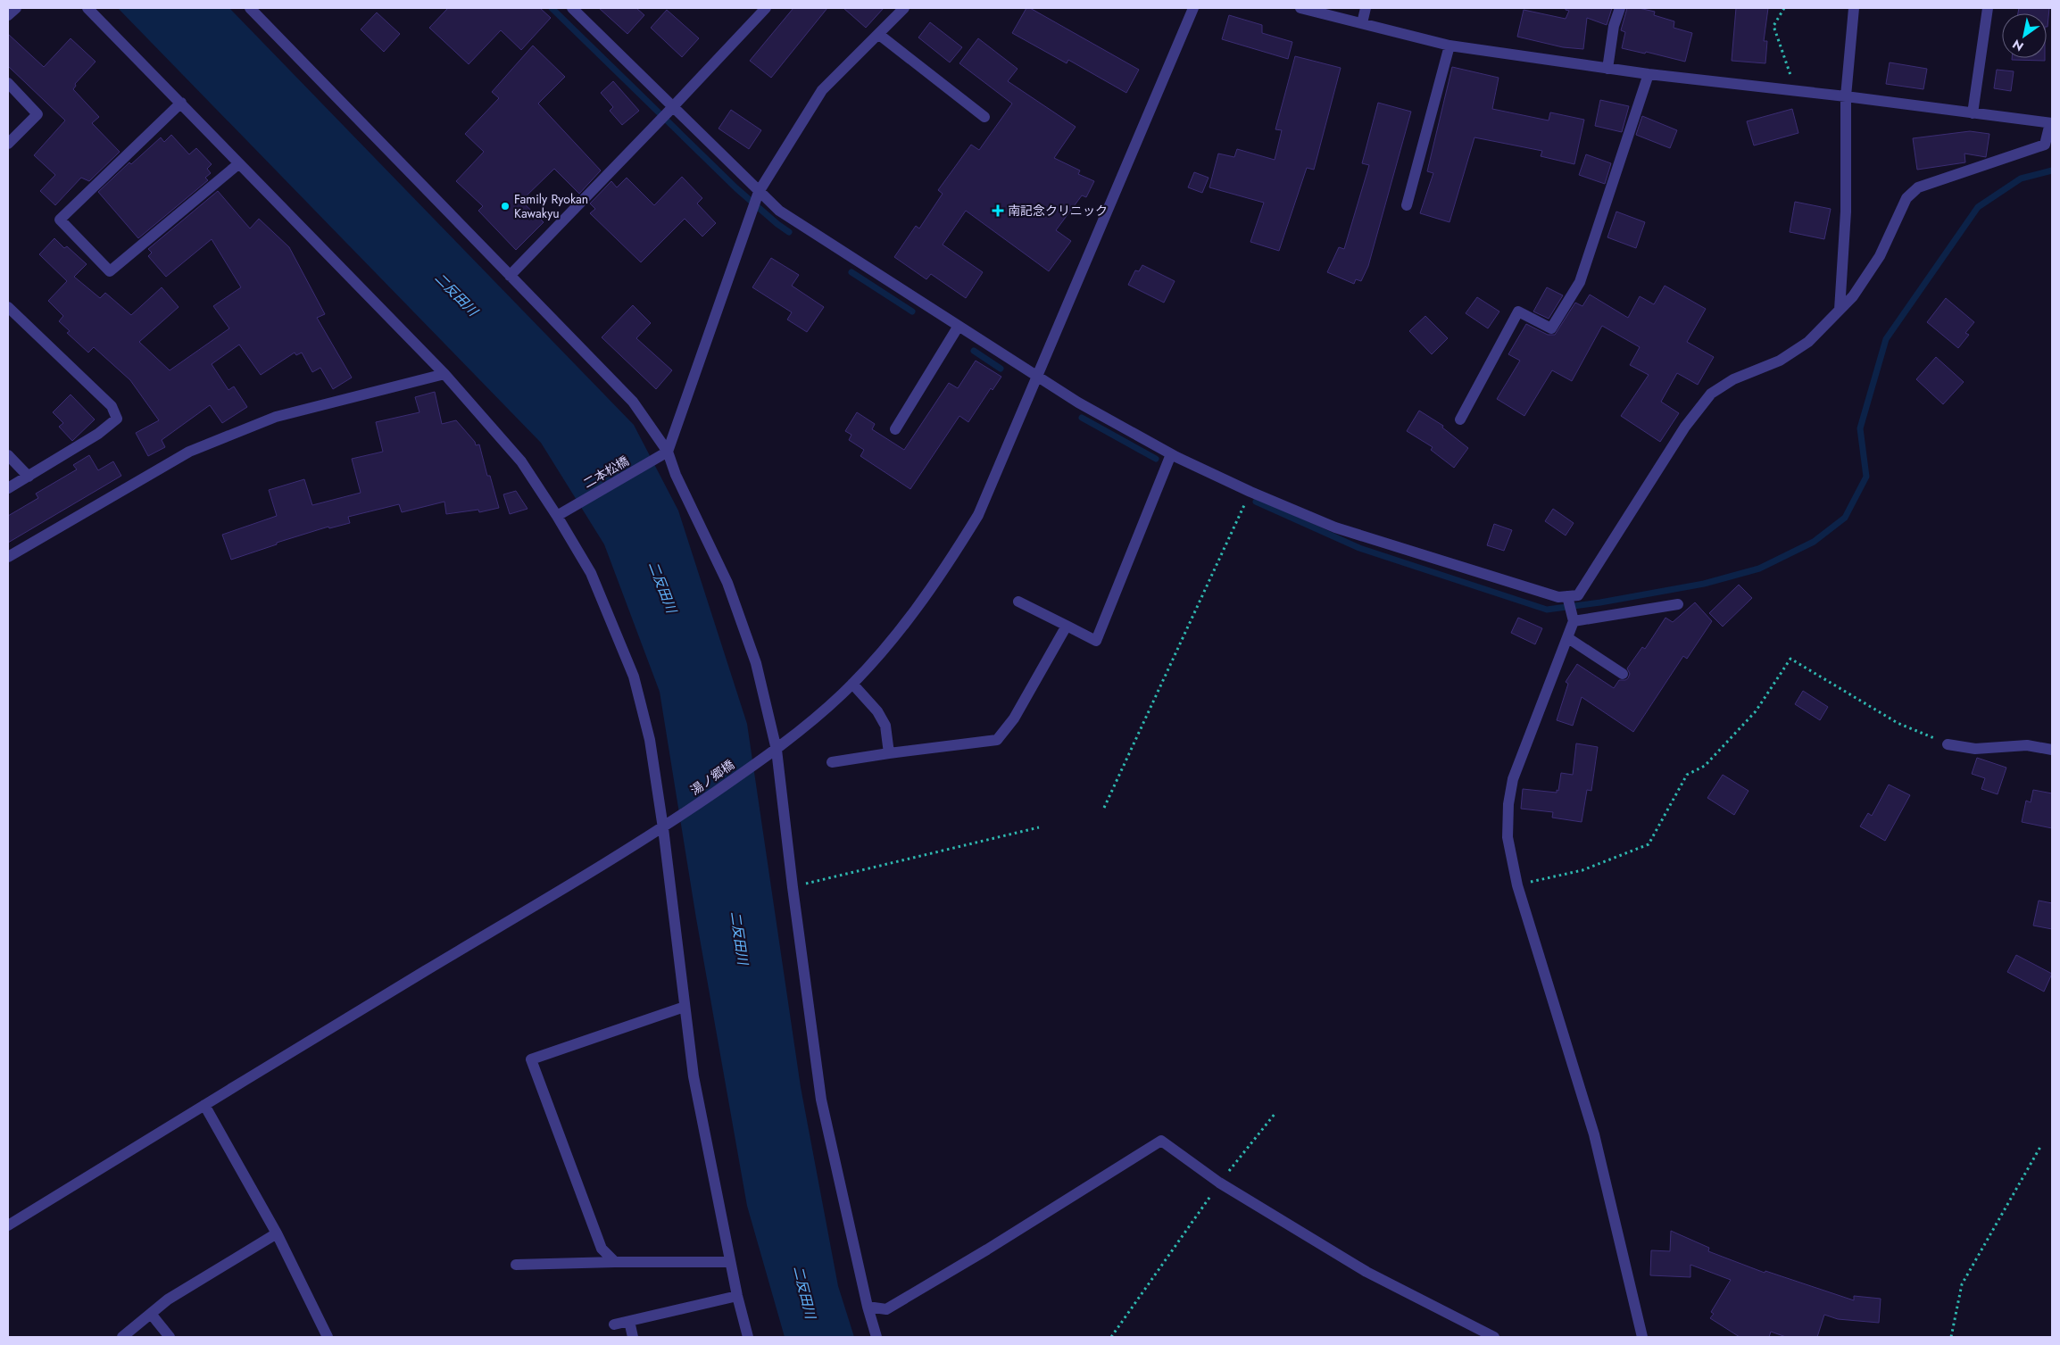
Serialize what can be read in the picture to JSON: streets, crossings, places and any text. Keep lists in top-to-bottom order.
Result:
{
  "streets": {
    "street": ["二本松橋", "湯ノ郷橋"]
  },
  "water": ["二反田川"],
  "places": {
    "other": ["Family Ryokan Kawakyu"],
    "health": ["南記念クリニック"]
  },
  "north": "bottom left"
}
